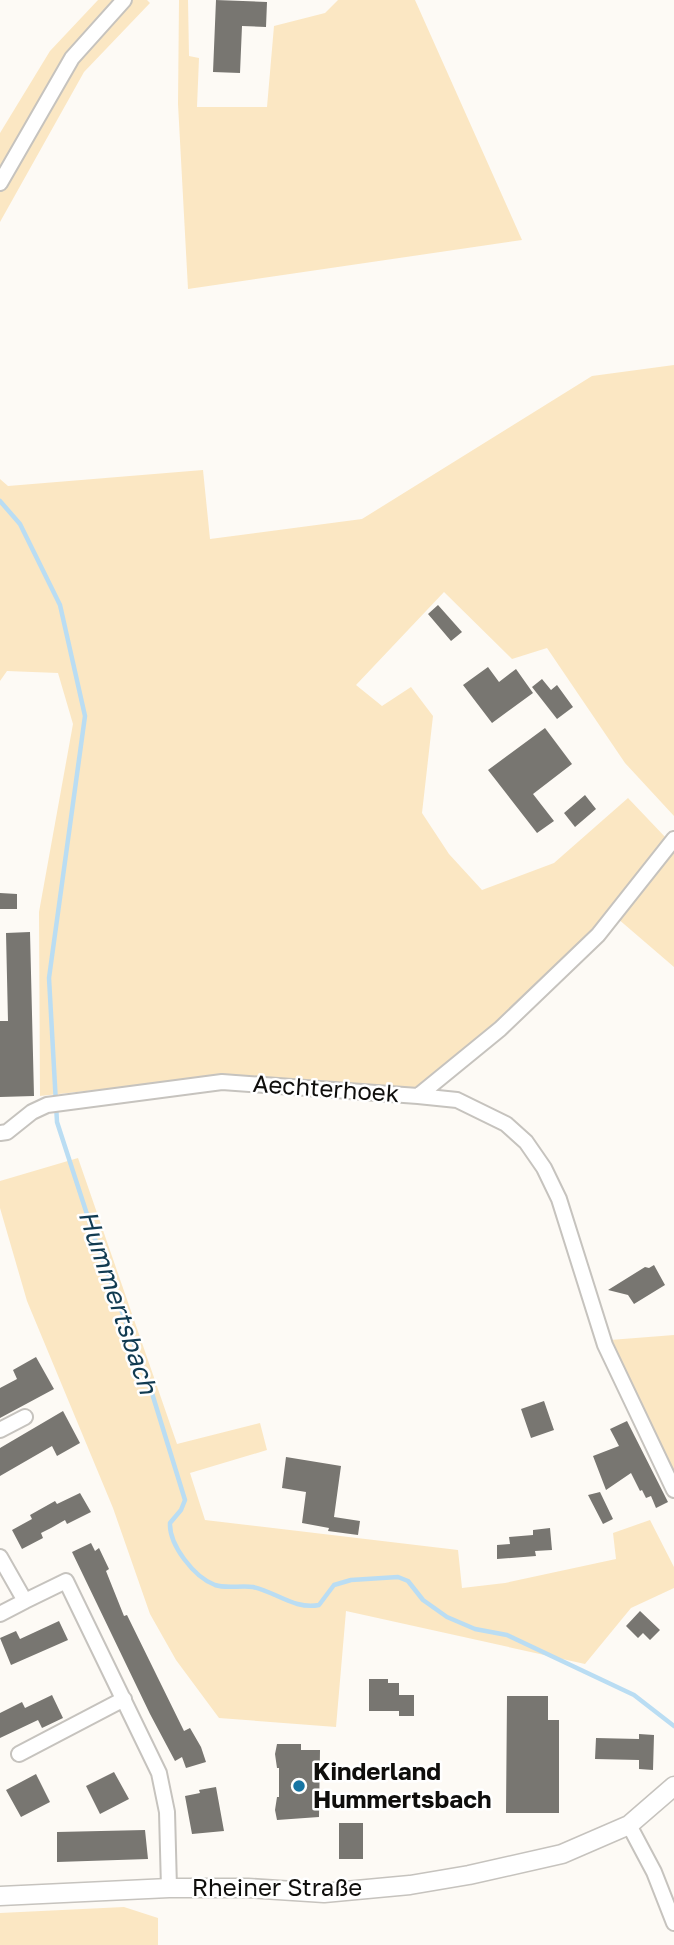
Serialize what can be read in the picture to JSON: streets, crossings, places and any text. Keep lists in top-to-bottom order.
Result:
{
  "streets": {
    "street": ["Aechterhoek", "Rheiner Straße"]
  },
  "water": ["Hummertsbach"],
  "places": ["Kinderland Hummertsbach"]
}
